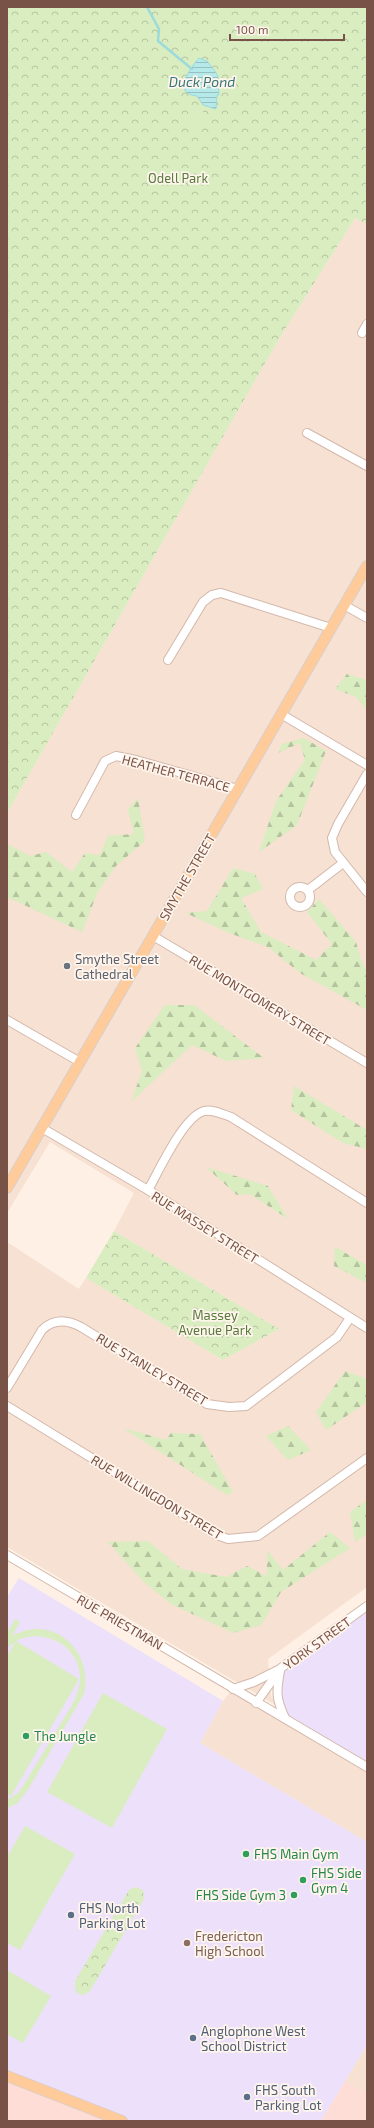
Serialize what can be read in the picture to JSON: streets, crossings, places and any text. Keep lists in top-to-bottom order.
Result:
{
  "streets": {
    "main road": ["SMYTHE STREET"],
    "street": [
      "HEATHER TERRACE",
      "RUE MONTGOMERY STREET",
      "RUE MASSEY STREET",
      "RUE STANLEY STREET",
      "RUE WILLINGDON STREET",
      "RUE PRIESTMAN",
      "YORK STREET"
    ]
  },
  "crossings": [
    ["HEATHER TERRACE", "SMYTHE STREET"],
    ["SMYTHE STREET", "RUE MONTGOMERY STREET"],
    ["SMYTHE STREET", "RUE MASSEY STREET"],
    ["RUE MASSEY STREET", "RUE STANLEY STREET"],
    ["RUE PRIESTMAN", "YORK STREET"]
  ],
  "water": ["Duck Pond"],
  "parks": ["Odell Park", "Massey Avenue Park"],
  "places": [
    "Smythe Street Cathedral",
    "The Jungle",
    "FHS Main Gym",
    "FHS Side Gym 4",
    "FHS Side Gym 3",
    "FHS North Parking Lot",
    "Fredericton High School",
    "Anglophone West School District",
    "FHS South Parking Lot"
  ],
  "scale_bar": "100 m"
}
